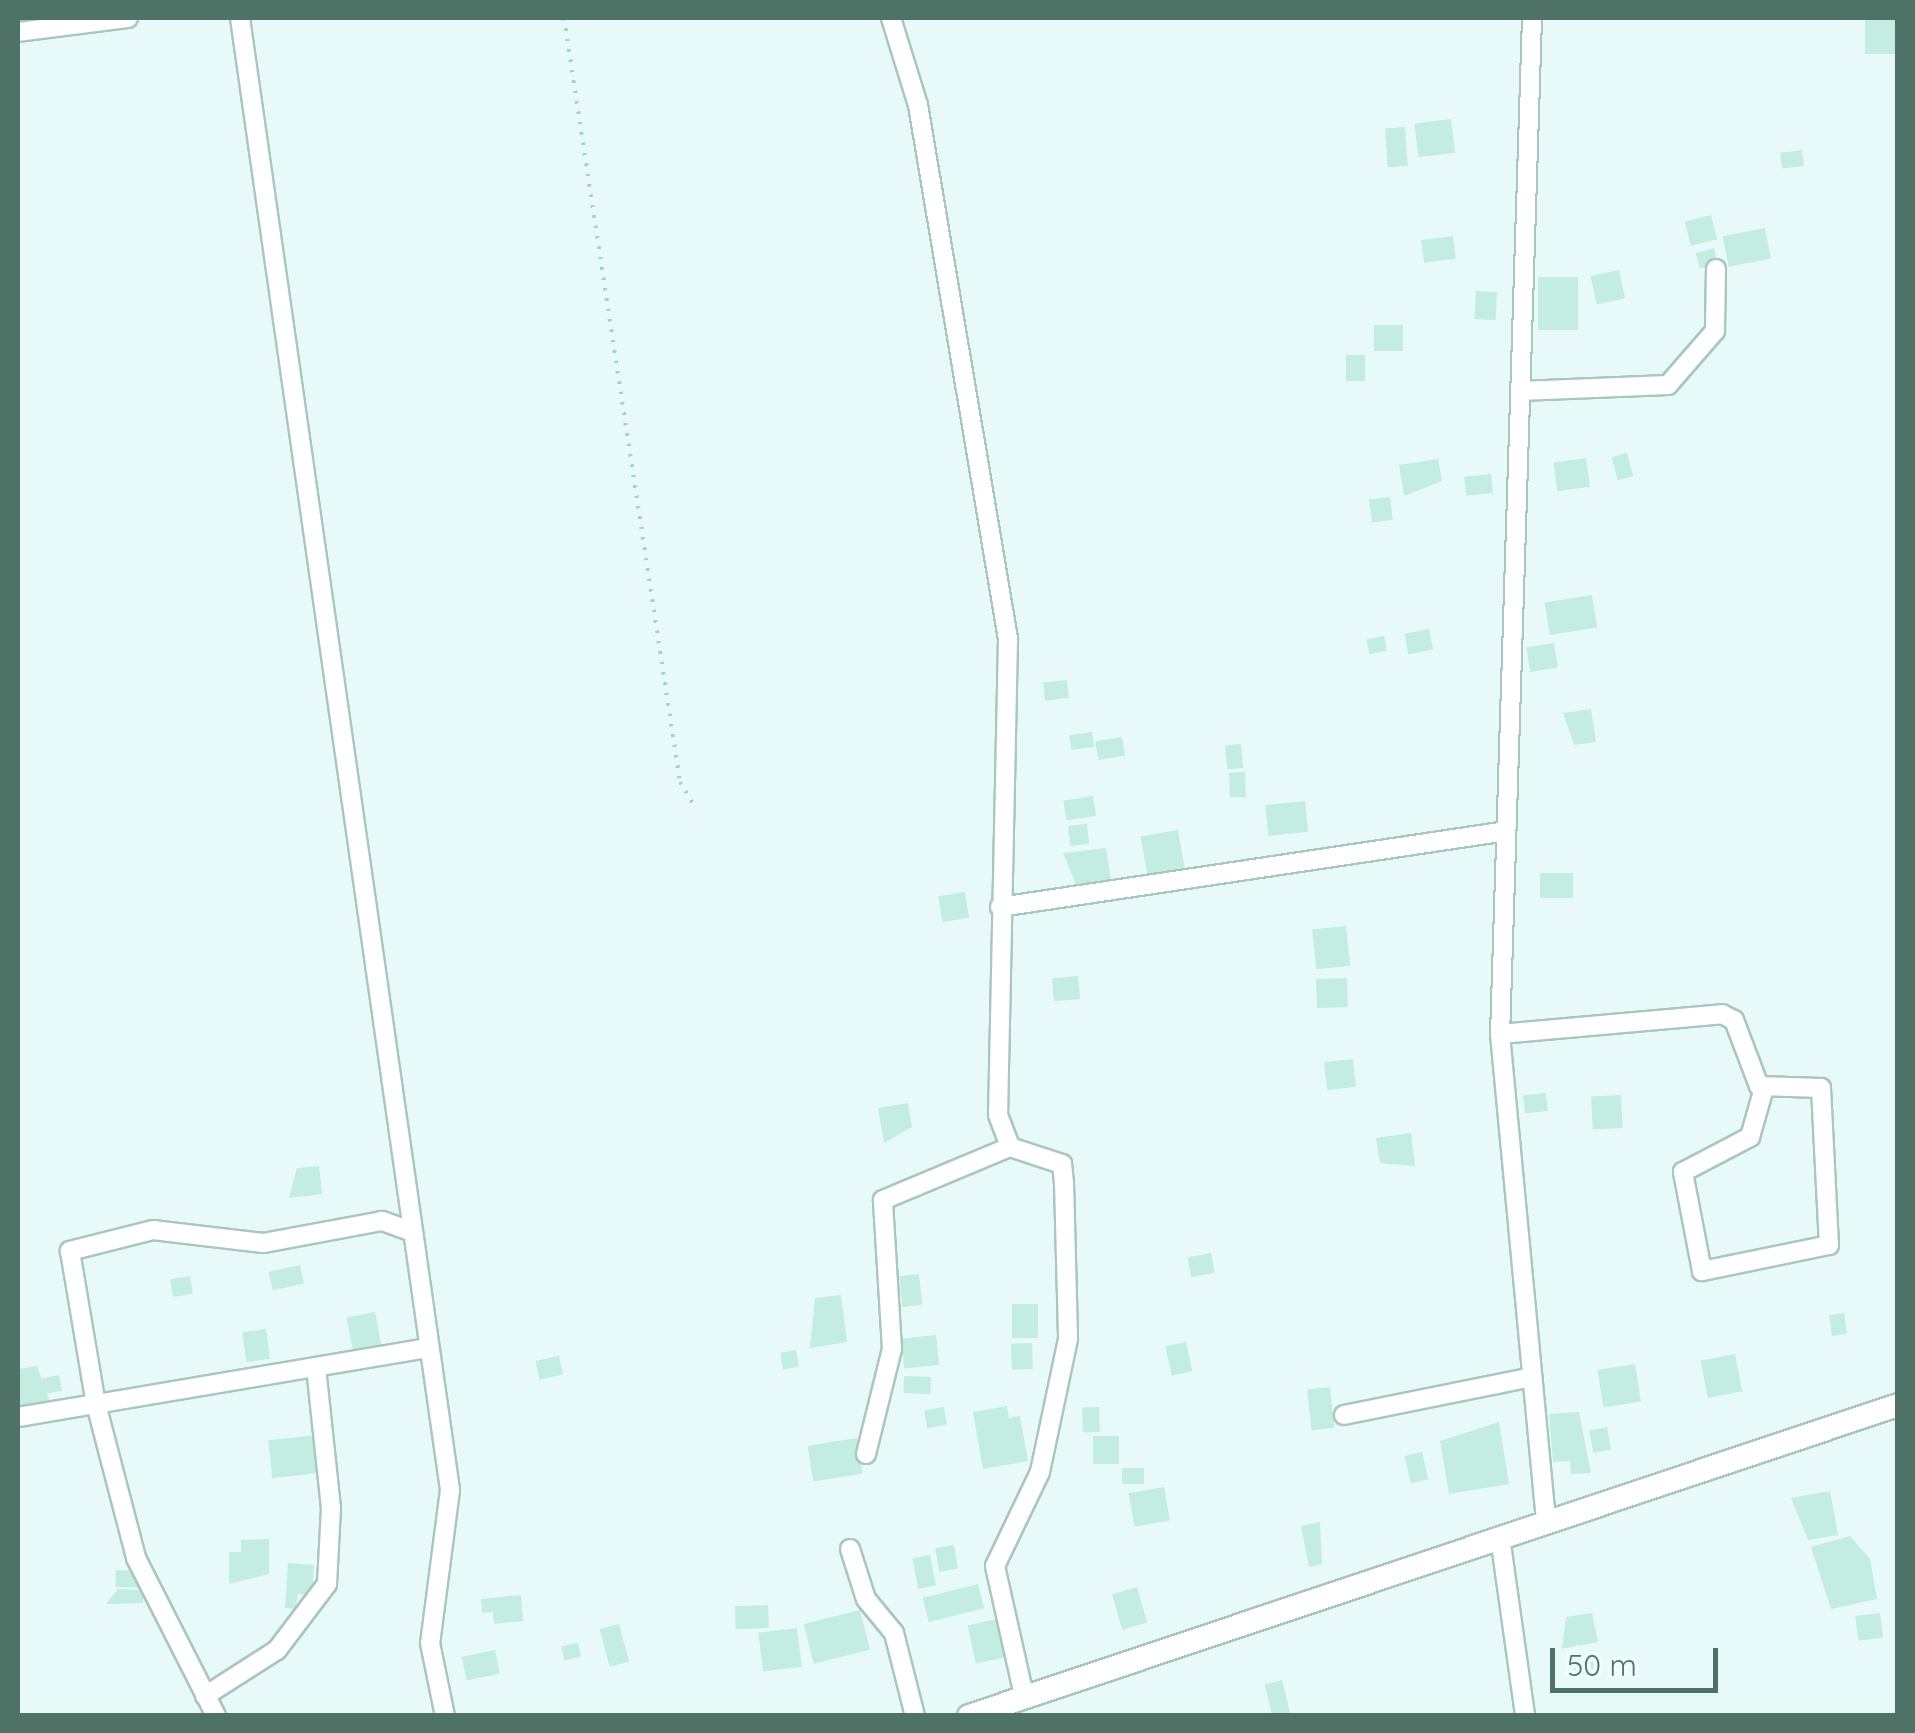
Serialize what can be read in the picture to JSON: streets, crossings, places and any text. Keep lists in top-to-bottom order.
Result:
{
  "scale_bar": "50 m"
}
